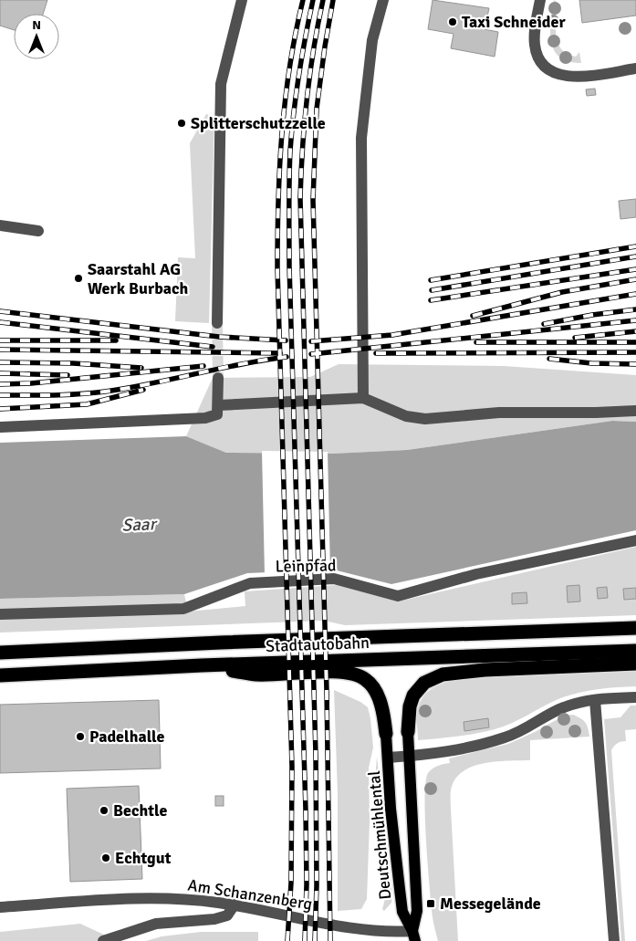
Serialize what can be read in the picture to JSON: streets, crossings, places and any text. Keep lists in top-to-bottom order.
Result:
{
  "streets": {
    "highway": ["Stadtautobahn"],
    "main road": ["Deutschmühlental"],
    "street": ["Leinpfad", "Am Schanzenberg"]
  },
  "crossings": [
    ["Deutschmühlental", "Am Schanzenberg"]
  ],
  "water": ["Saar"],
  "places": {
    "other": [
      "Taxi Schneider",
      "Splitterschutzzelle",
      "Saarstahl AG Werk Burbach",
      "Padelhalle",
      "Bechtle",
      "Echtgut"
    ],
    "transit": ["Messegelände"]
  },
  "north": "top"
}
